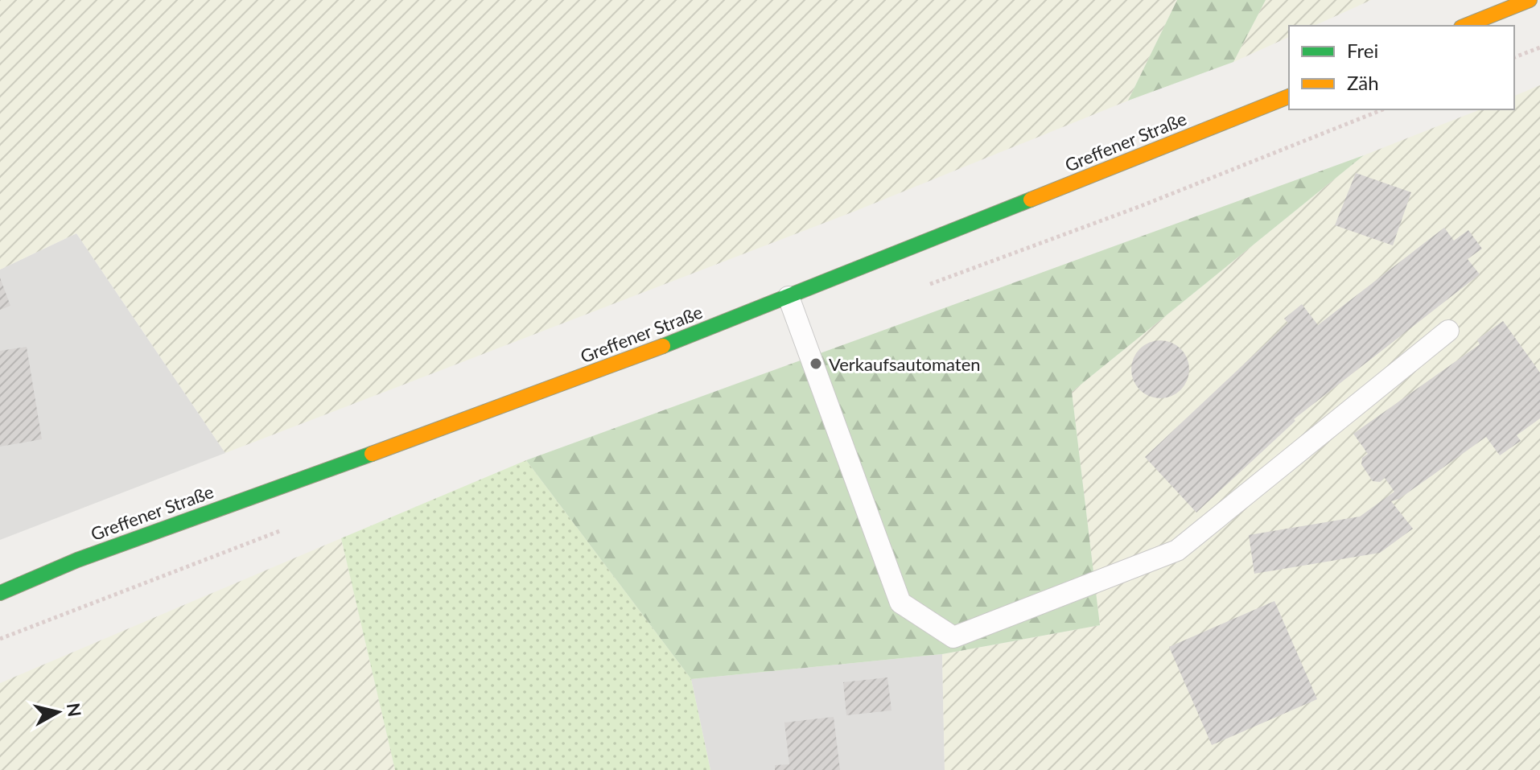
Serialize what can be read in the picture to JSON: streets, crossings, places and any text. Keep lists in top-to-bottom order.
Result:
{
  "streets": {
    "main road": ["Greffener Straße"]
  },
  "places": ["Verkaufsautomaten"],
  "legend": ["Frei", "Zäh"],
  "north": "right"
}
